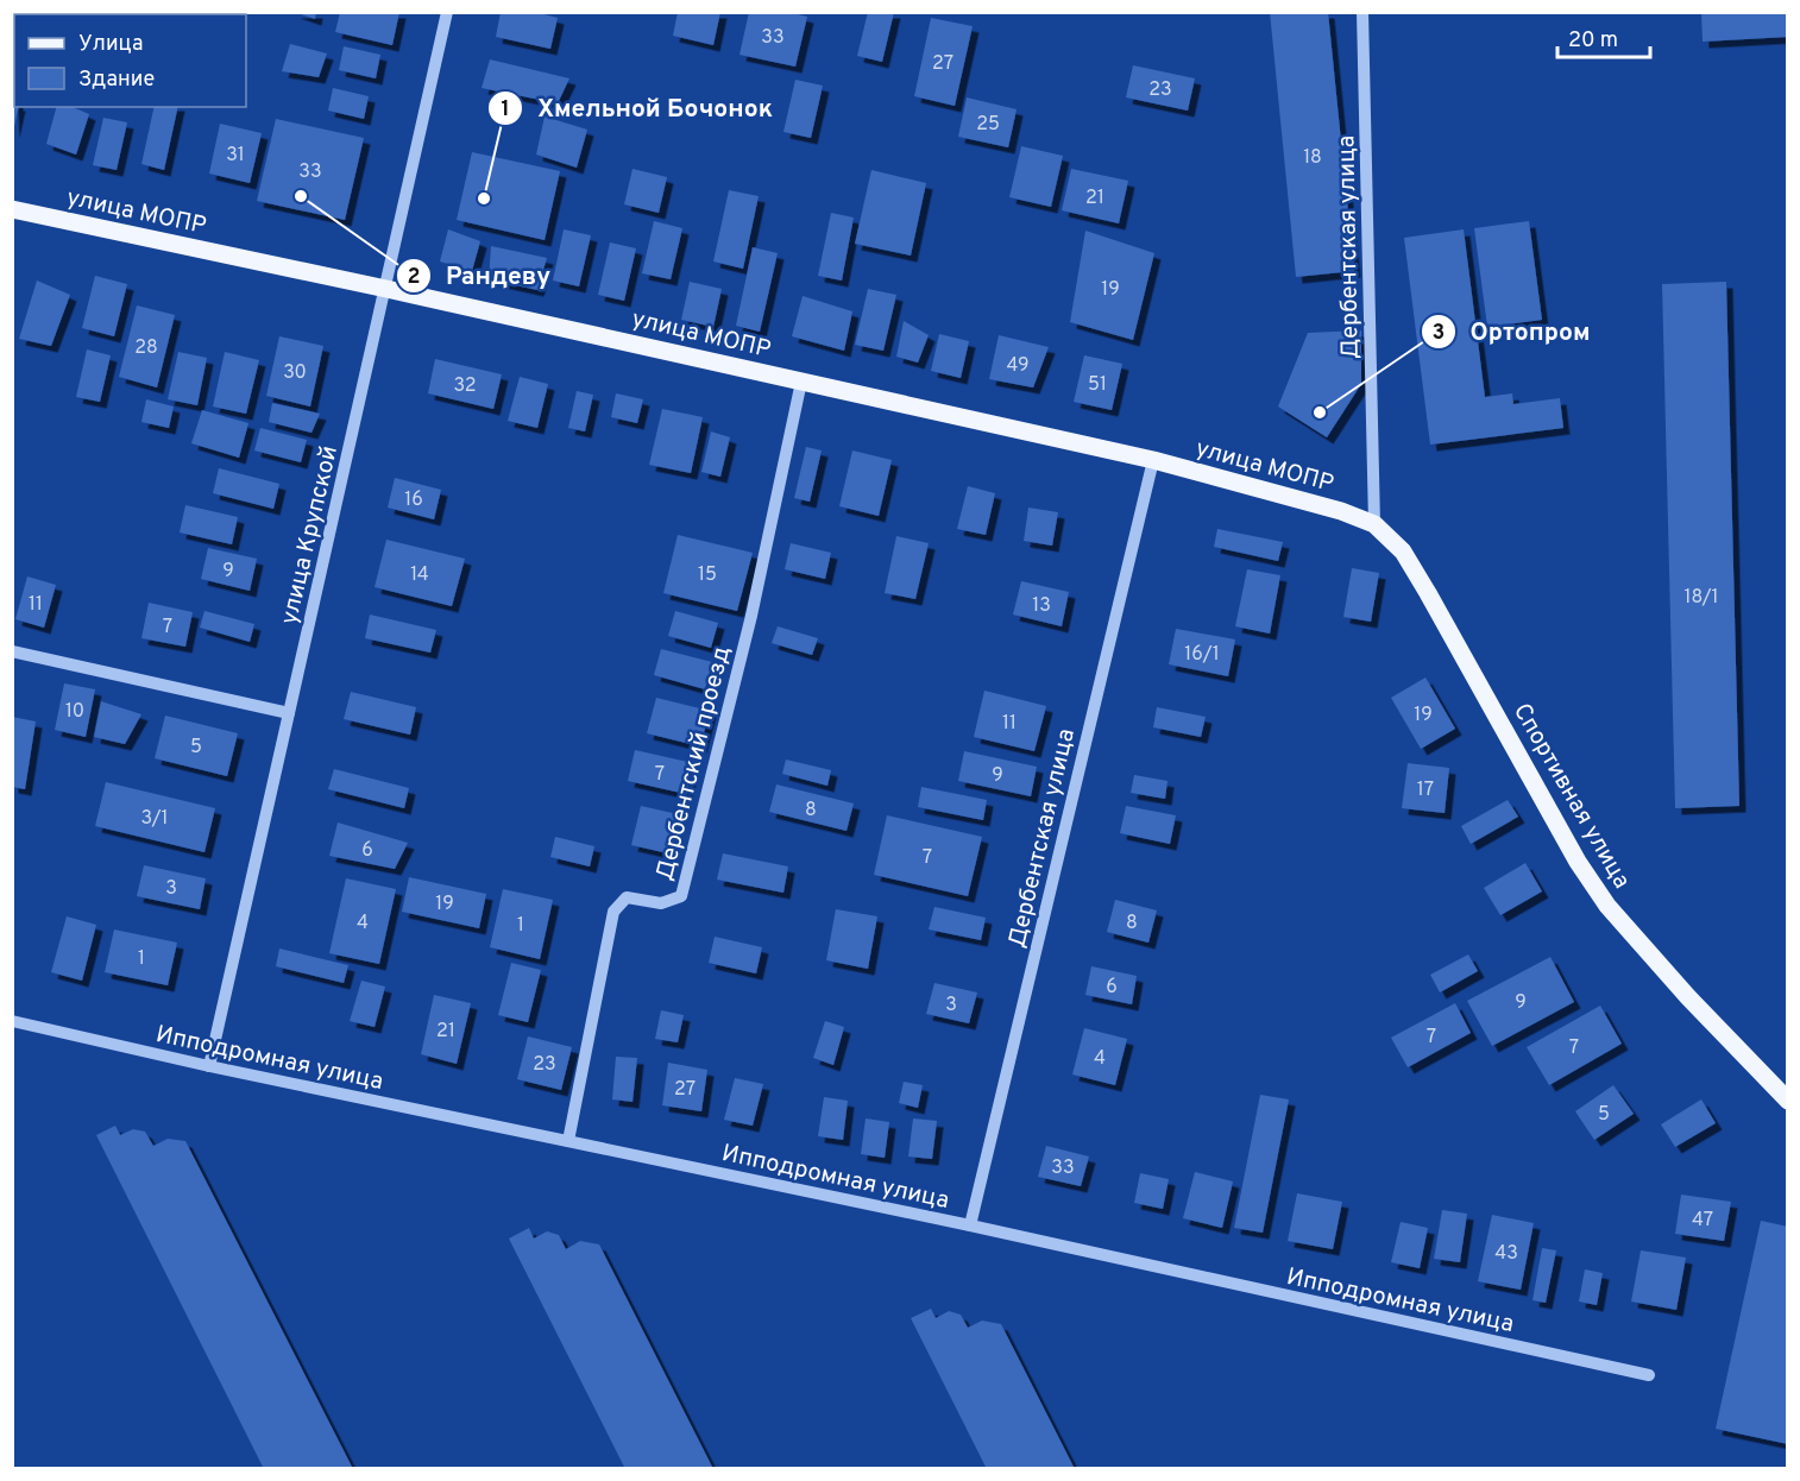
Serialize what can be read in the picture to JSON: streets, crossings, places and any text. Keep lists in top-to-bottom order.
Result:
{
  "streets": {
    "main road": ["улица МОПР", "Спортивная улица"],
    "street": [
      "Дербентская улица",
      "улица Крупской",
      "Дербентский проезд",
      "Ипподромная улица"
    ]
  },
  "crossings": [
    ["улица МОПР", "Дербентская улица"],
    ["улица МОПР", "улица Крупской"],
    ["улица МОПР", "Дербентский проезд"],
    ["улица МОПР", "Спортивная улица"],
    ["Дербентская улица", "Спортивная улица"],
    ["Дербентская улица", "Ипподромная улица"],
    ["улица Крупской", "Ипподромная улица"],
    ["Дербентский проезд", "Ипподромная улица"]
  ],
  "places": ["Рандеву", "Хмельной Бочонок", "Ортопром"],
  "house_numbers": [
    "33",
    "27",
    "23",
    "25",
    "31",
    "18",
    "33",
    "21",
    "19",
    "28",
    "49",
    "30",
    "51",
    "32",
    "16",
    "9",
    "14",
    "15",
    "18/1",
    "11",
    "13",
    "7",
    "16/1",
    "10",
    "19",
    "11",
    "5",
    "7",
    "9",
    "17",
    "8",
    "3/1",
    "6",
    "7",
    "3",
    "19",
    "4",
    "8",
    "1",
    "1",
    "6",
    "9",
    "3",
    "21",
    "7",
    "7",
    "4",
    "23",
    "27",
    "5",
    "33",
    "47",
    "43"
  ],
  "legend": ["Улица", "Здание"],
  "scale_bar": "20 m"
}
